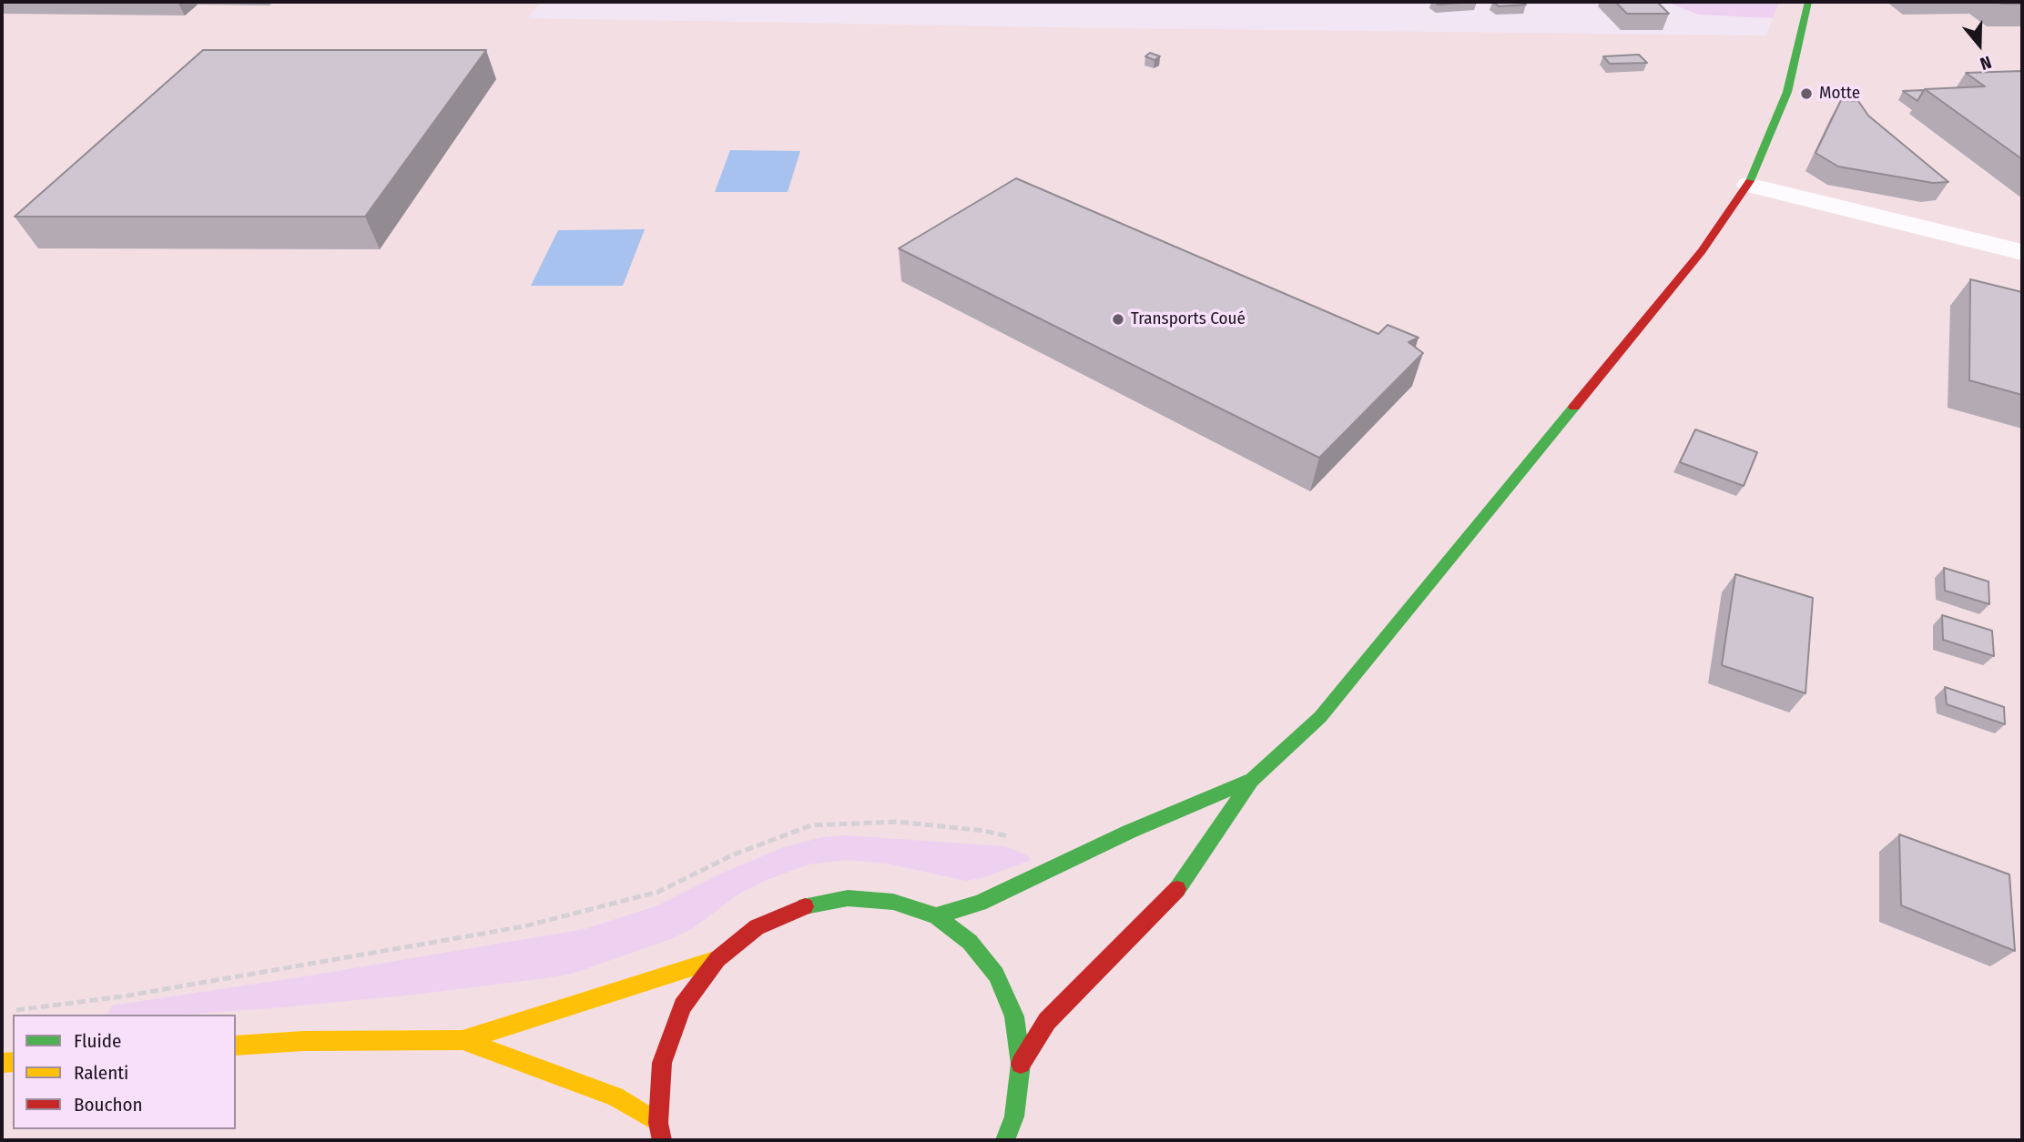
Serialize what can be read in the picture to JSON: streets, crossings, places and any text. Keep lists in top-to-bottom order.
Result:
{
  "places": ["Motte", "Transports Coué"],
  "legend": ["Fluide", "Ralenti", "Bouchon"],
  "north": "bottom"
}
